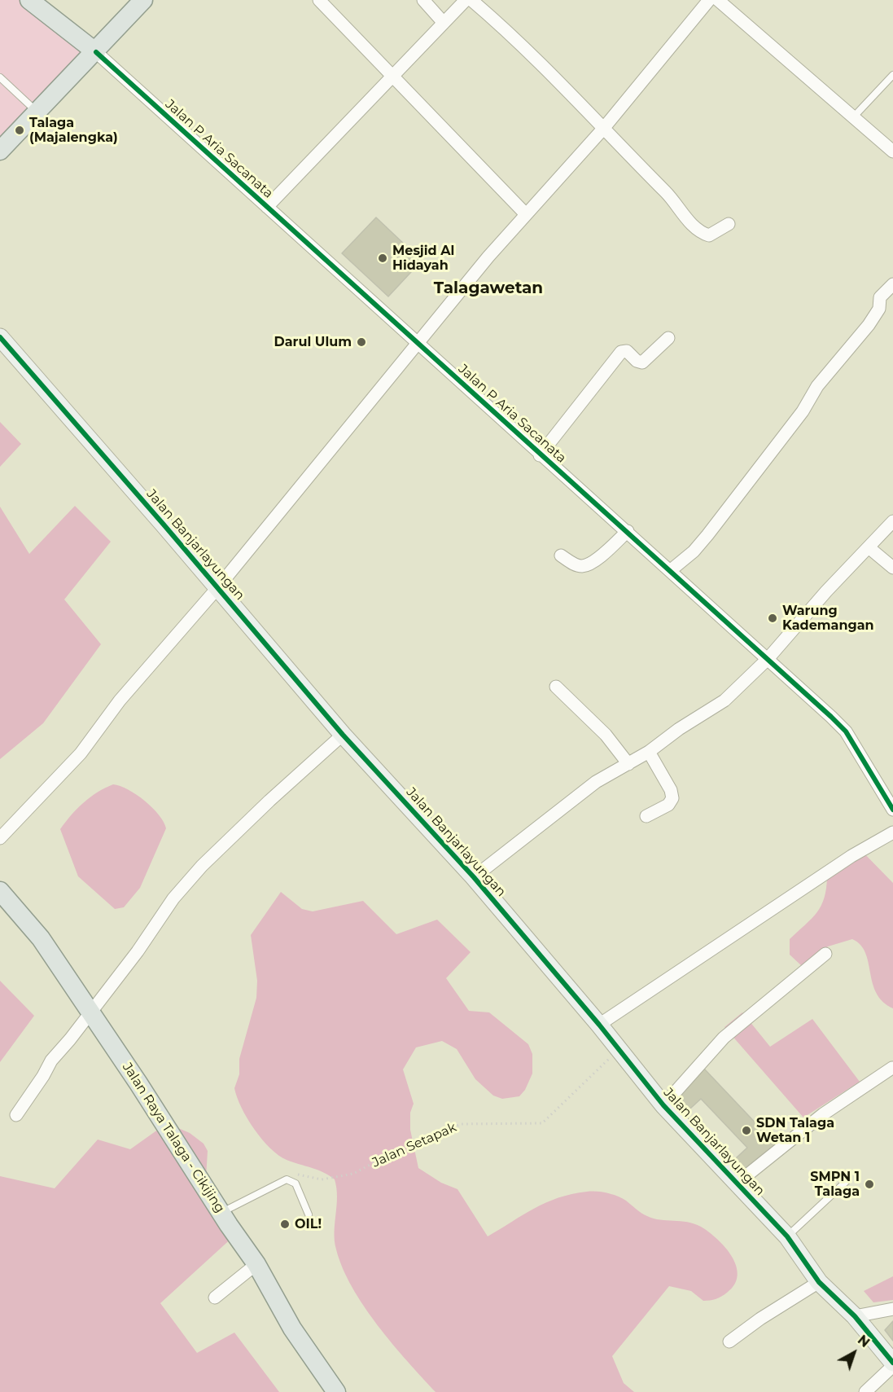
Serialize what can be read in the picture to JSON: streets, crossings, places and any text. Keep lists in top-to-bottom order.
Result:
{
  "streets": {
    "main road": ["Jalan Raya Talaga - Cikijing"],
    "street": ["Jalan P Aria Sacanata", "Jalan Banjarlayungan"],
    "path": ["Jalan Setapak"]
  },
  "crossings": [
    ["Jalan Banjarlayungan", "Jalan Setapak"]
  ],
  "districts": ["Talagawetan"],
  "places": [
    "Talaga (Majalengka)",
    "Mesjid Al Hidayah",
    "Darul Ulum",
    "Warung Kademangan",
    "SDN Talaga Wetan 1",
    "SMPN 1 Talaga",
    "OIL!"
  ],
  "north": "top right"
}
